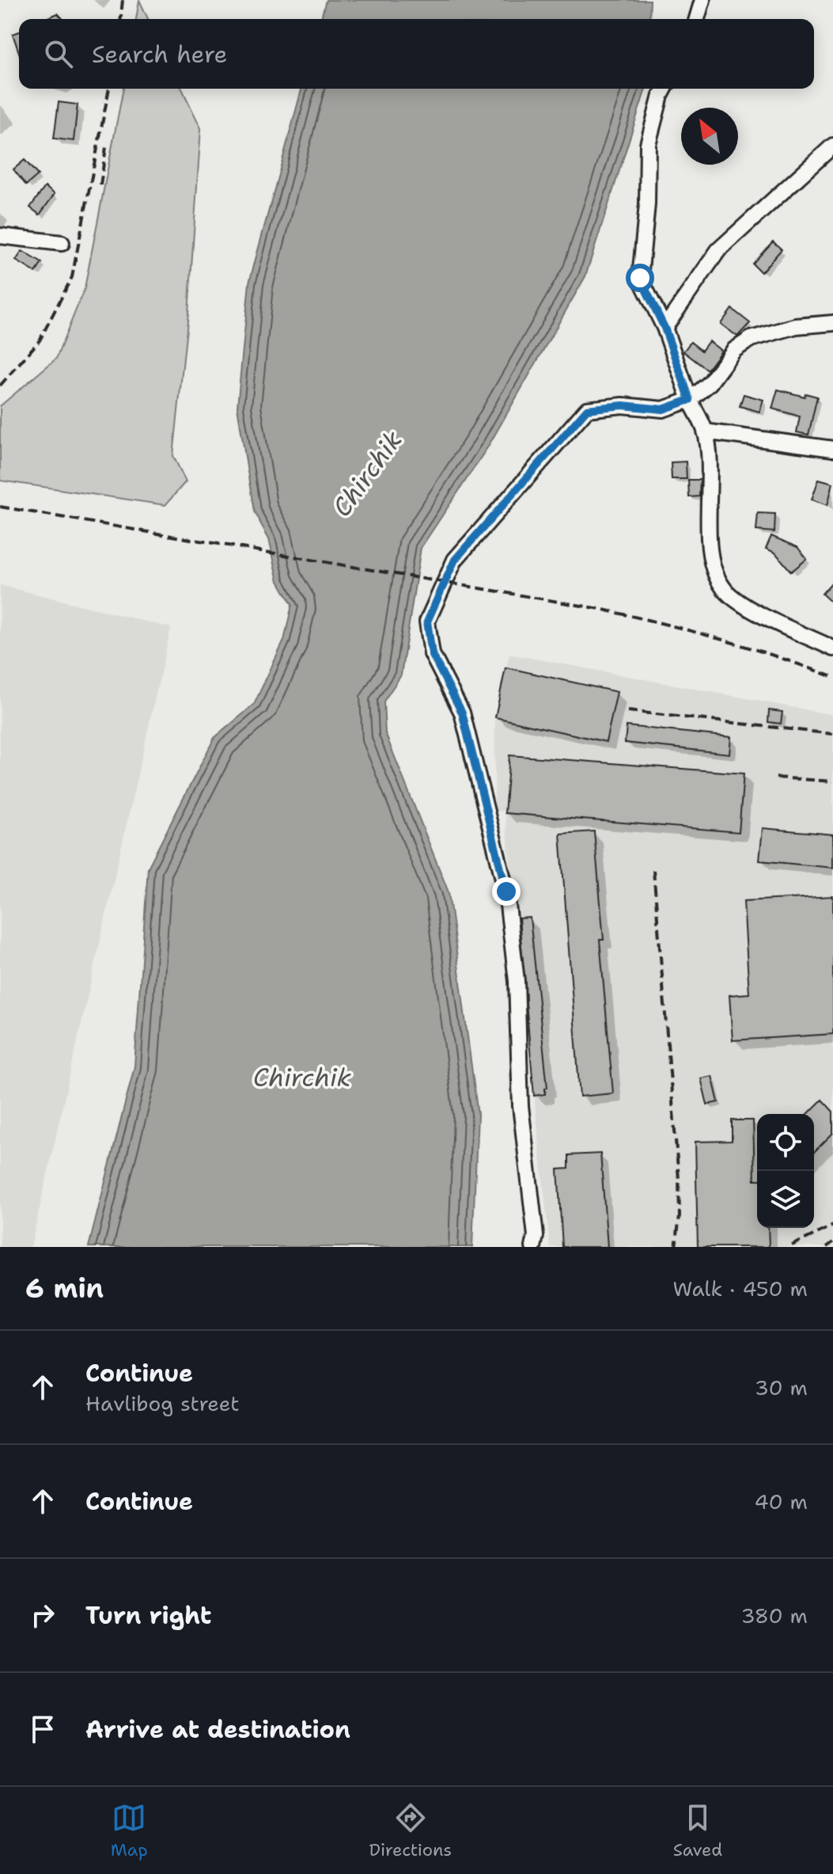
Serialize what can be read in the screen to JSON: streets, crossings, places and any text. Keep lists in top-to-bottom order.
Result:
{
  "water": ["Chirchik"],
  "north": "top left",
  "page": {
    "search": "Search here",
    "heading": ["6 min", "Walk · 450 m"],
    "list": [
      ["Continue", "Hаvlibog street", "30 m"],
      ["Continue", "40 m"],
      ["Turn right", "380 m"],
      "Arrive at destination"
    ],
    "nav": ["Map", "Directions", "Saved"]
  }
}
